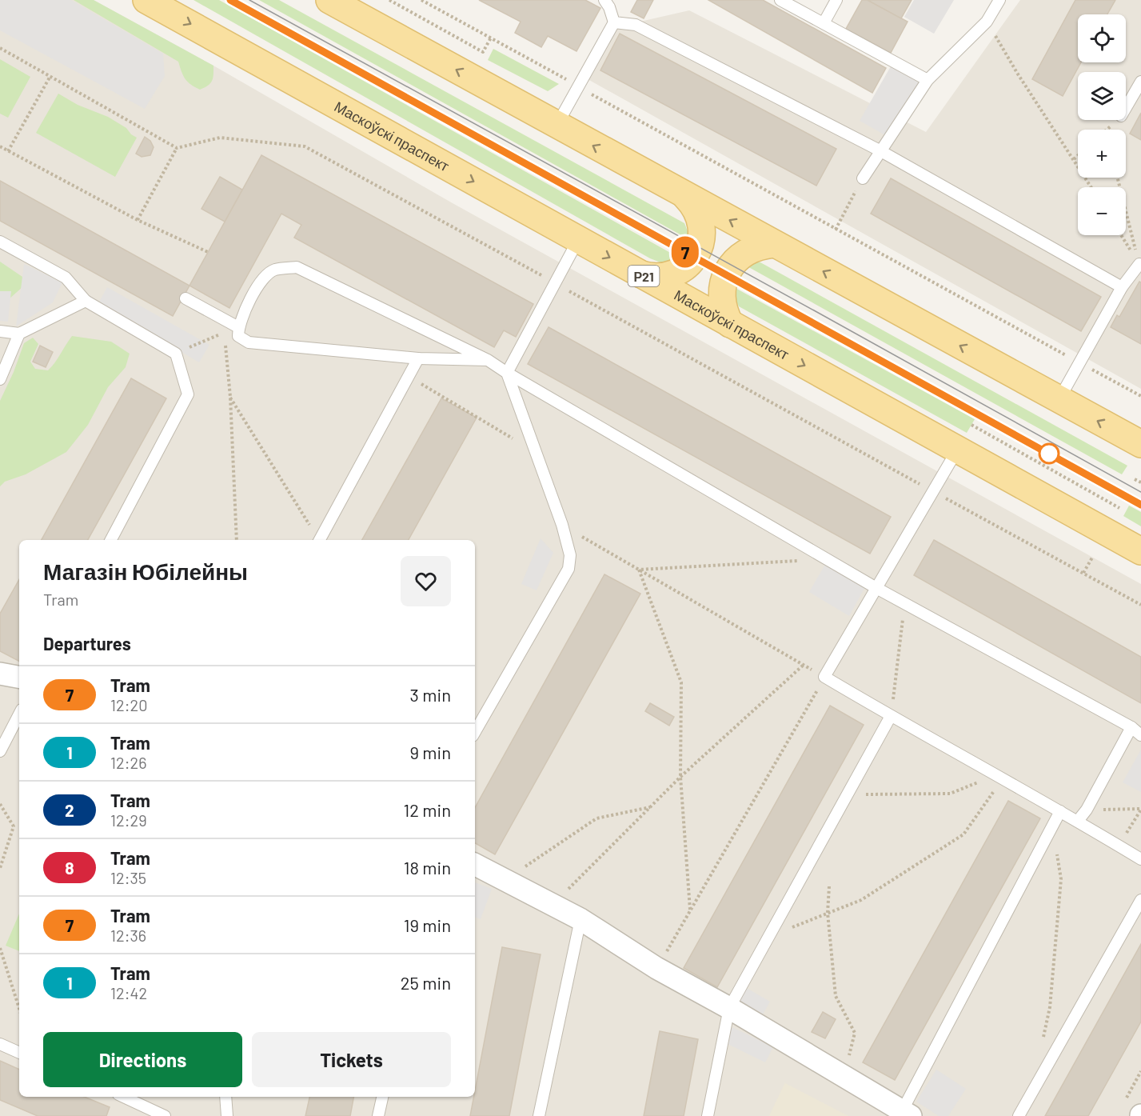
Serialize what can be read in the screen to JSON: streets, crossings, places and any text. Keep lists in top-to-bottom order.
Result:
{
  "streets": {
    "main road": ["Маскоўскі праспект", "Р21"]
  },
  "lines": ["tram line 7"],
  "page": {
    "on_map": "7",
    "map_buttons": ["+", "−"],
    "heading": [
      ["Магазін Юбілейны", "Tram"],
      "Departures"
    ],
    "list": [
      {
        "mark": "7",
        "name": "Tram",
        "note": "12:20",
        "value": "3 min"
      },
      {
        "mark": "1",
        "name": "Tram",
        "note": "12:26",
        "value": "9 min"
      },
      {
        "mark": "2",
        "name": "Tram",
        "note": "12:29",
        "value": "12 min"
      },
      {
        "mark": "8",
        "name": "Tram",
        "note": "12:35",
        "value": "18 min"
      },
      {
        "mark": "7",
        "name": "Tram",
        "note": "12:36",
        "value": "19 min"
      },
      {
        "mark": "1",
        "name": "Tram",
        "note": "12:42",
        "value": "25 min"
      }
    ],
    "buttons": ["Directions", "Tickets"]
  }
}
